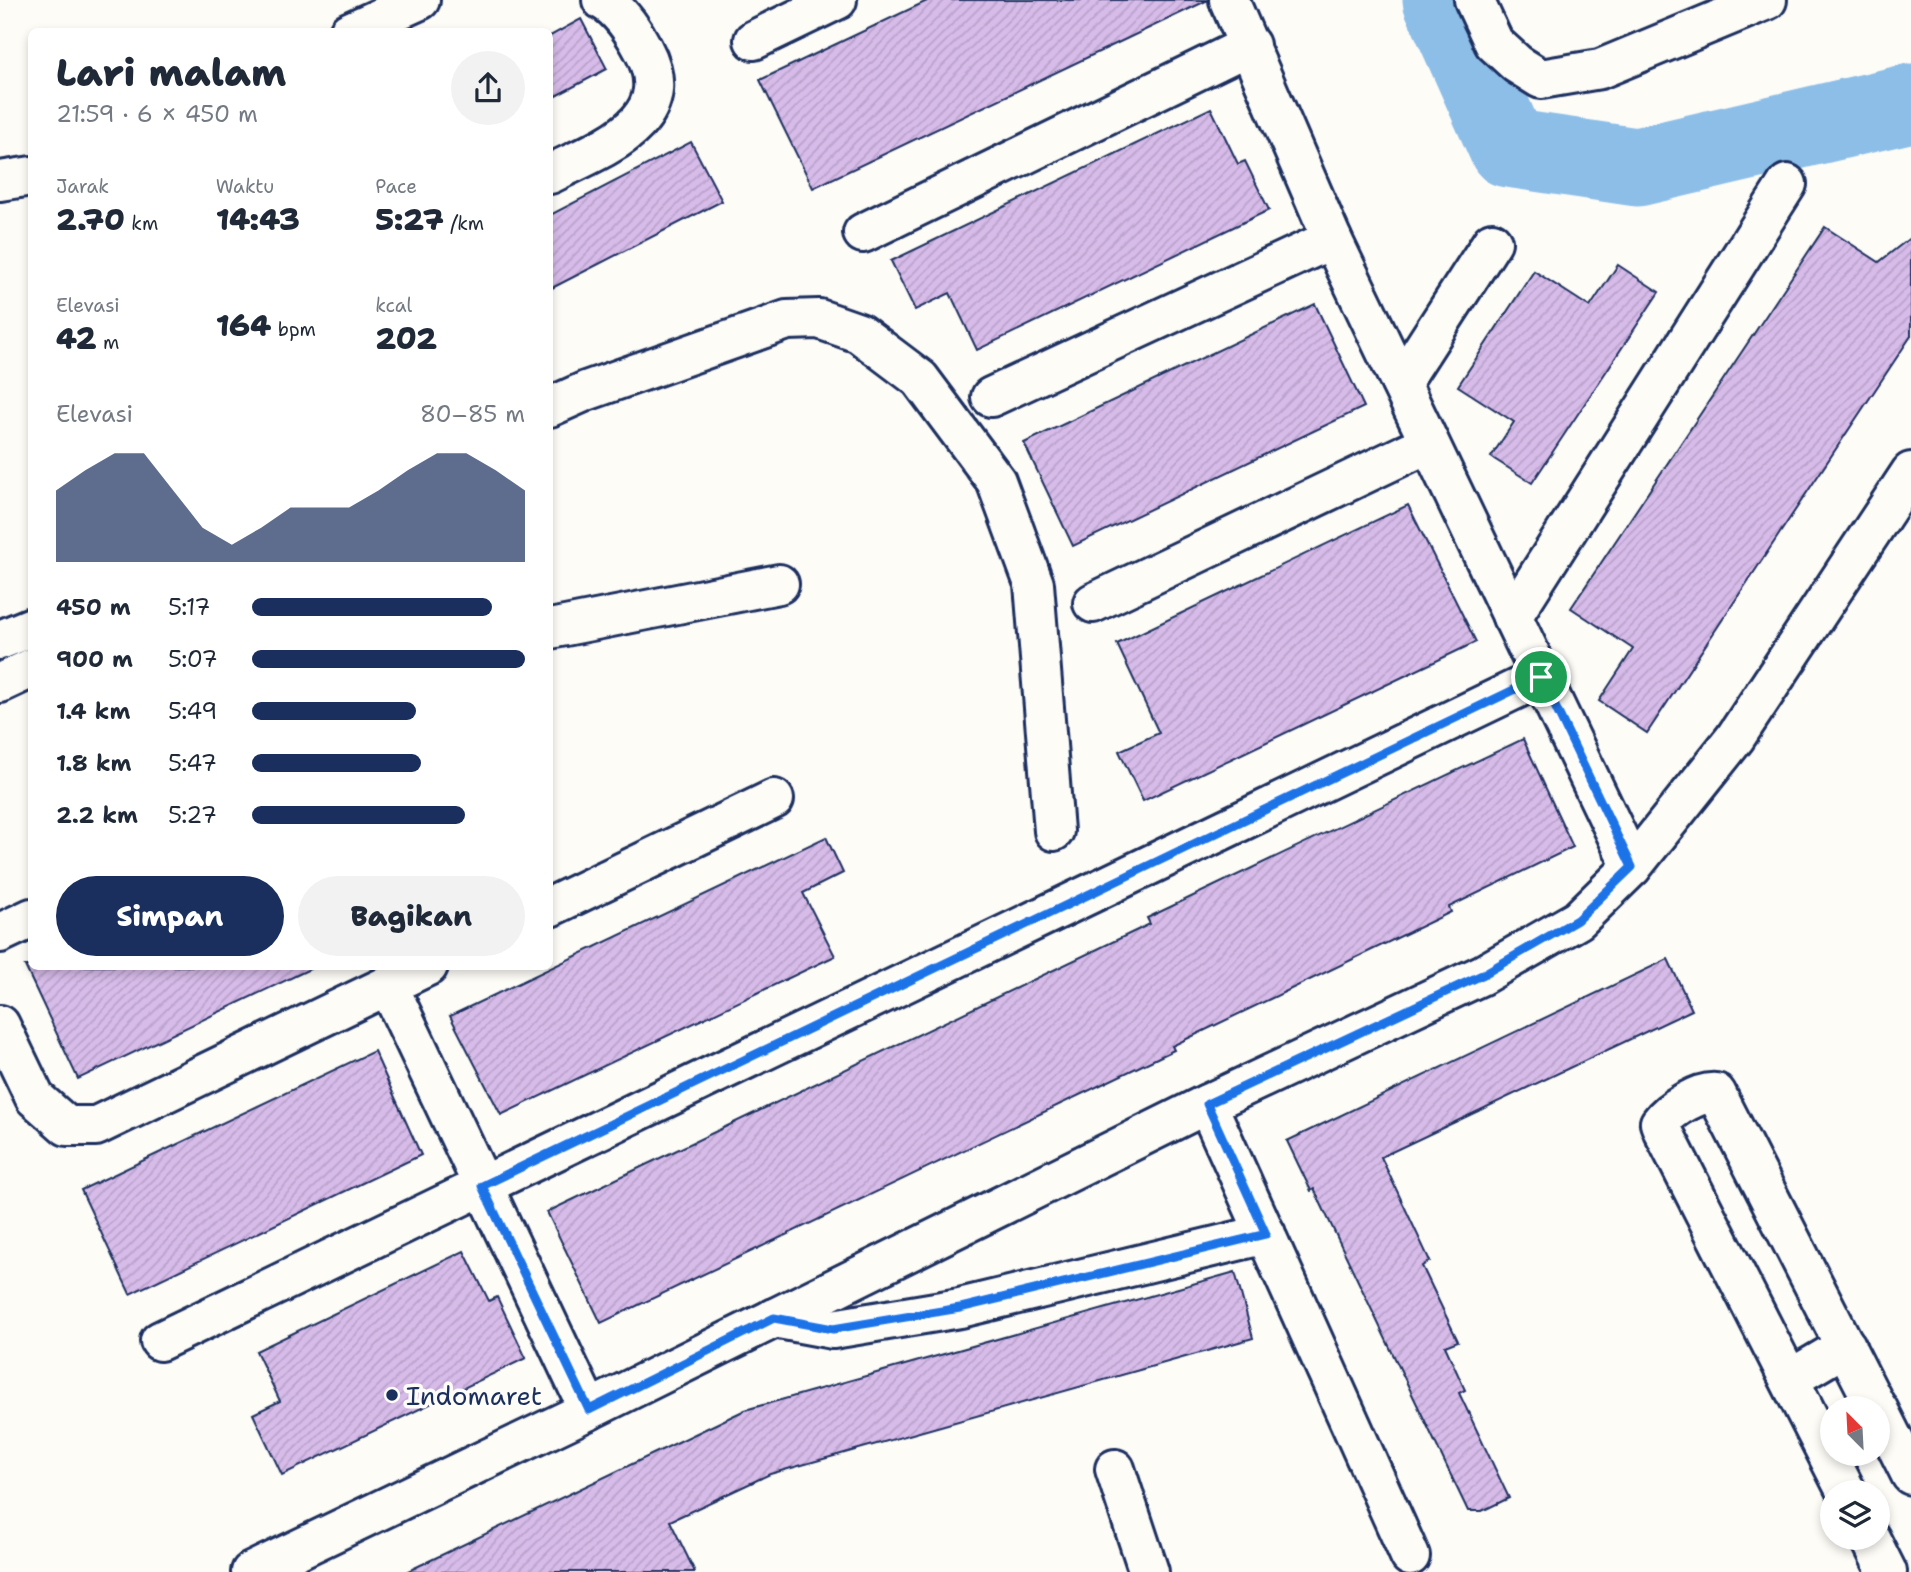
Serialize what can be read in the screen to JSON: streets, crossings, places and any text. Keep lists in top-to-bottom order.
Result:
{
  "places": ["Indomaret"],
  "north": "top left",
  "page": {
    "heading": ["Lari malam", "21:59 · 6 × 450 m"],
    "stats": [
      ["Jarak", "2.70 km"],
      ["Waktu", "14:43"],
      ["Pace", "5:27 /km"],
      ["Elevasi", "42 m"],
      ["164 bpm"],
      ["kcal", "202"]
    ],
    "chart": ["Elevasi", "80–85 m"],
    "list": [
      {
        "name": "450 m",
        "note": "5:17"
      },
      {
        "name": "900 m",
        "note": "5:07"
      },
      {
        "name": "1.4 km",
        "note": "5:49"
      },
      {
        "name": "1.8 km",
        "note": "5:47"
      },
      {
        "name": "2.2 km",
        "note": "5:27"
      }
    ],
    "buttons": ["Simpan", "Bagikan"]
  }
}
